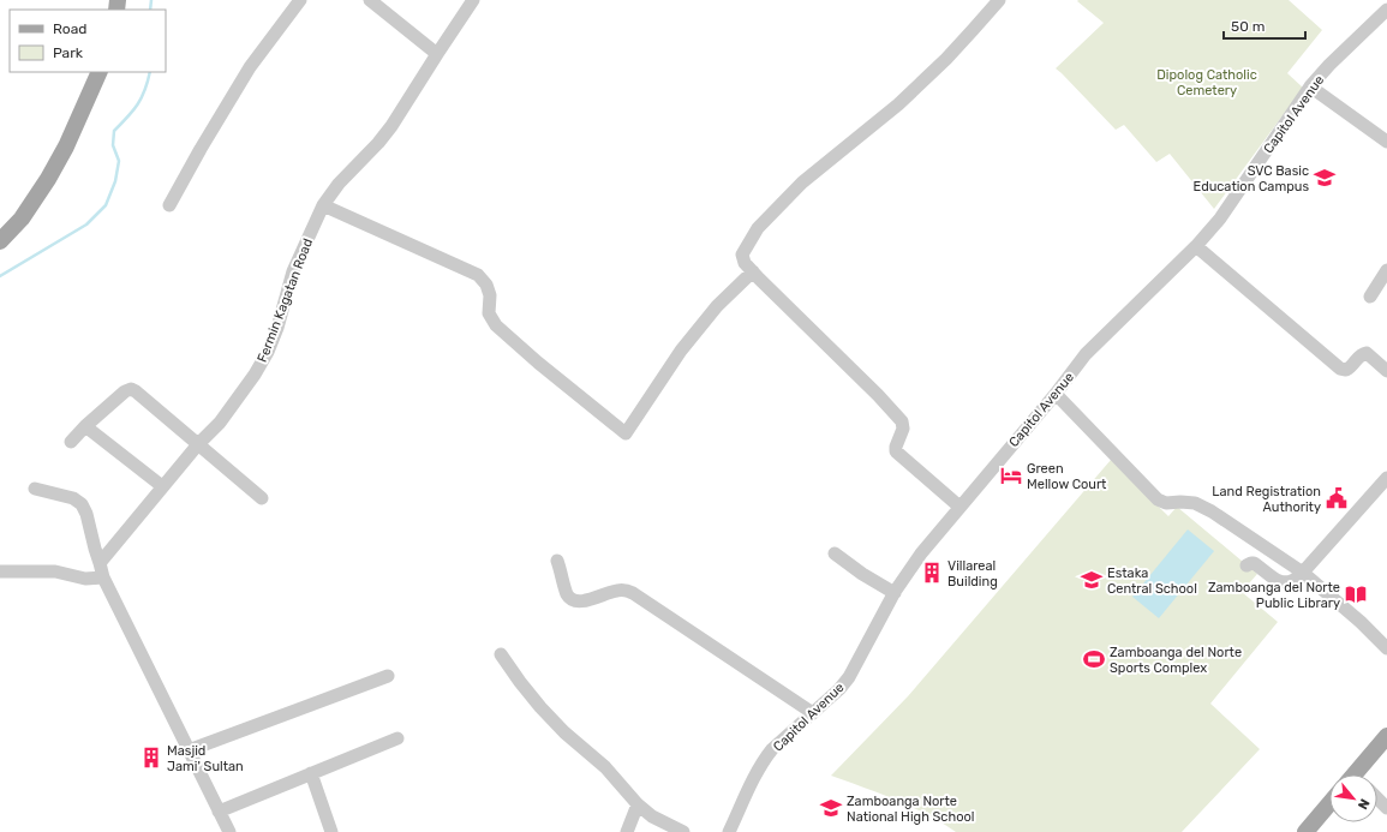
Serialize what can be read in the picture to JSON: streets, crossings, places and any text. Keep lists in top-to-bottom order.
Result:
{
  "streets": {
    "street": ["Capitol Avenue", "Fermin Kagatan Road"]
  },
  "parks": ["Dipolog Catholic Cemetery"],
  "places": {
    "school or university": ["SVC Basic Education Campus", "Estaka Central School", "Zamboanga Norte National High School"],
    "hotel": ["Green Mellow Court"],
    "public building": ["Land Registration Authority"],
    "building": ["Villareal Building", "Masjid Jami' Sultan"],
    "library": ["Zamboanga del Norte Public Library"],
    "sports": ["Zamboanga del Norte Sports Complex"]
  },
  "legend": ["Road", "Park"],
  "scale_bar": "50 m",
  "north": "bottom right"
}
